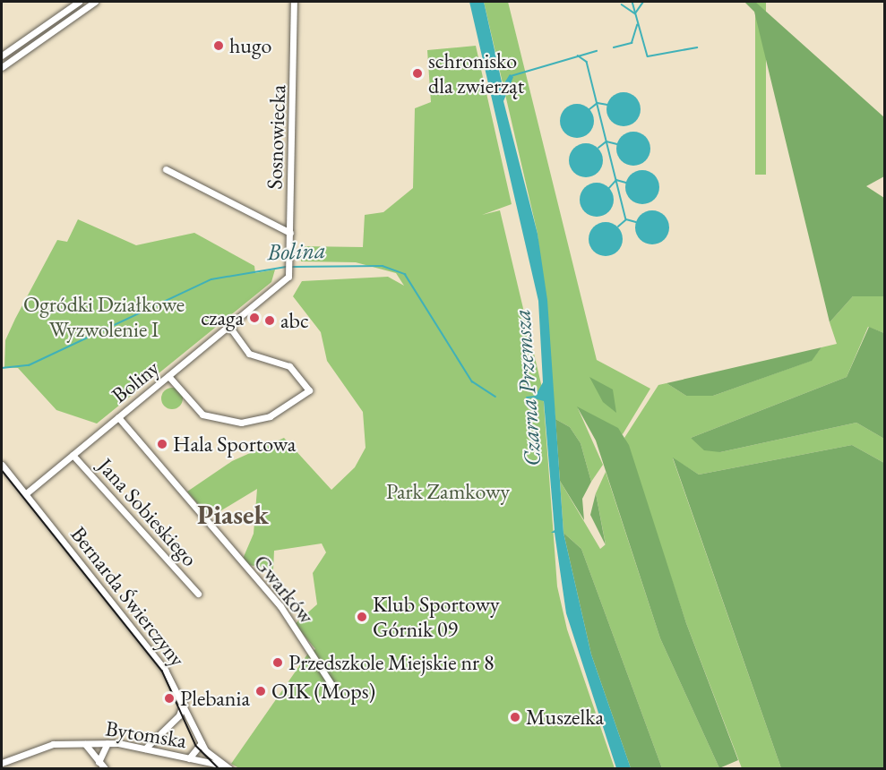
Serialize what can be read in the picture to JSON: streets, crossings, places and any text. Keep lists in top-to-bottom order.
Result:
{
  "streets": {
    "street": [
      "Sosnowiecka",
      "Boliny",
      "Jana Sobieskiego",
      "Gwarków",
      "Bernarda Świerczyny",
      "Bytomska"
    ]
  },
  "crossings": [
    ["Sosnowiecka", "Boliny"],
    ["Boliny", "Jana Sobieskiego"],
    ["Boliny", "Gwarków"],
    ["Boliny", "Bernarda Świerczyny"],
    ["Bernarda Świerczyny", "Bytomska"]
  ],
  "districts": ["Piasek"],
  "water": ["Bolina", "Czarna Przemsza"],
  "parks": ["Ogródki Działkowe Wyzwolenie I", "Park Zamkowy"],
  "places": [
    "hugo",
    "schronisko dla zwierząt",
    "czaga",
    "abc",
    "Hala Sportowa",
    "Klub Sportowy Górnik 09",
    "Przedszkole Miejskie nr 8",
    "OIK (Mops)",
    "Plebania",
    "Muszelka"
  ]
}
